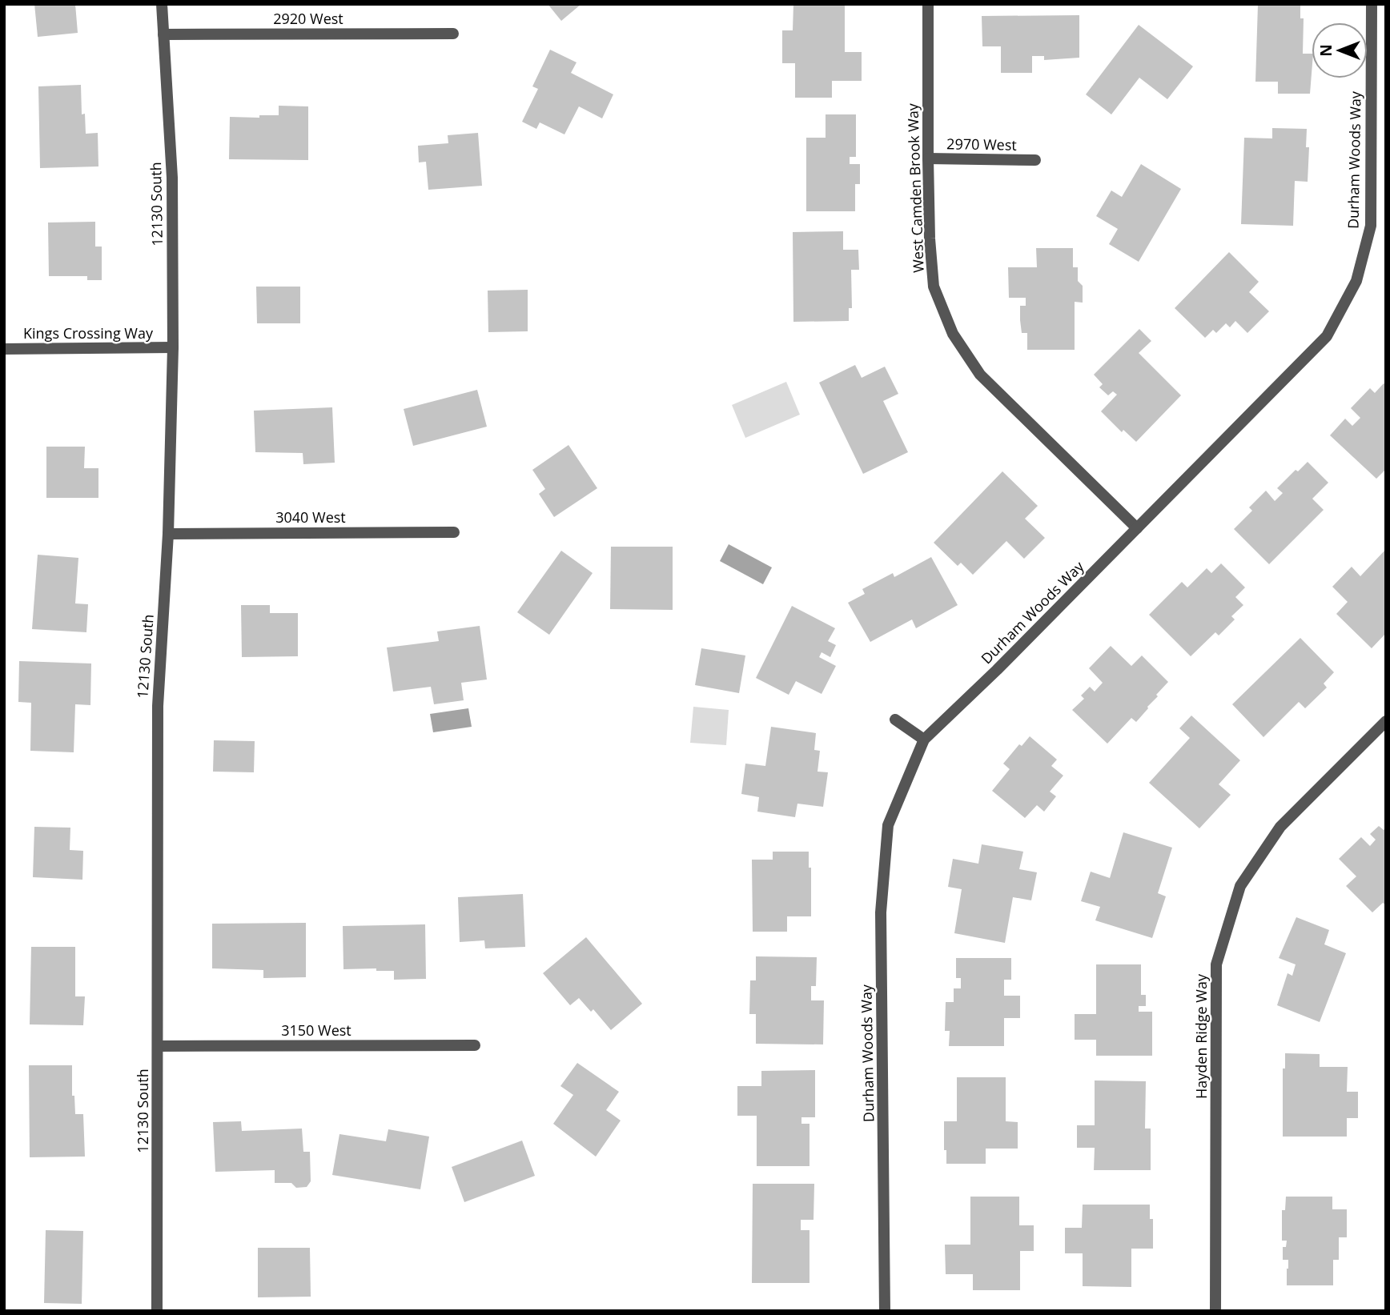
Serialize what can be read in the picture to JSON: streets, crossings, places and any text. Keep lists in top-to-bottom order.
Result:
{
  "streets": {
    "street": [
      "2920 West",
      "2970 West",
      "Durham Woods Way",
      "West Camden Brook Way",
      "12130 South",
      "Kings Crossing Way",
      "3040 West",
      "3150 West",
      "Hayden Ridge Way"
    ]
  },
  "crossings": [
    ["2920 West", "12130 South"],
    ["2970 West", "West Camden Brook Way"],
    ["Durham Woods Way", "West Camden Brook Way"],
    ["12130 South", "Kings Crossing Way"],
    ["12130 South", "3040 West"],
    ["12130 South", "3150 West"]
  ],
  "north": "left"
}
